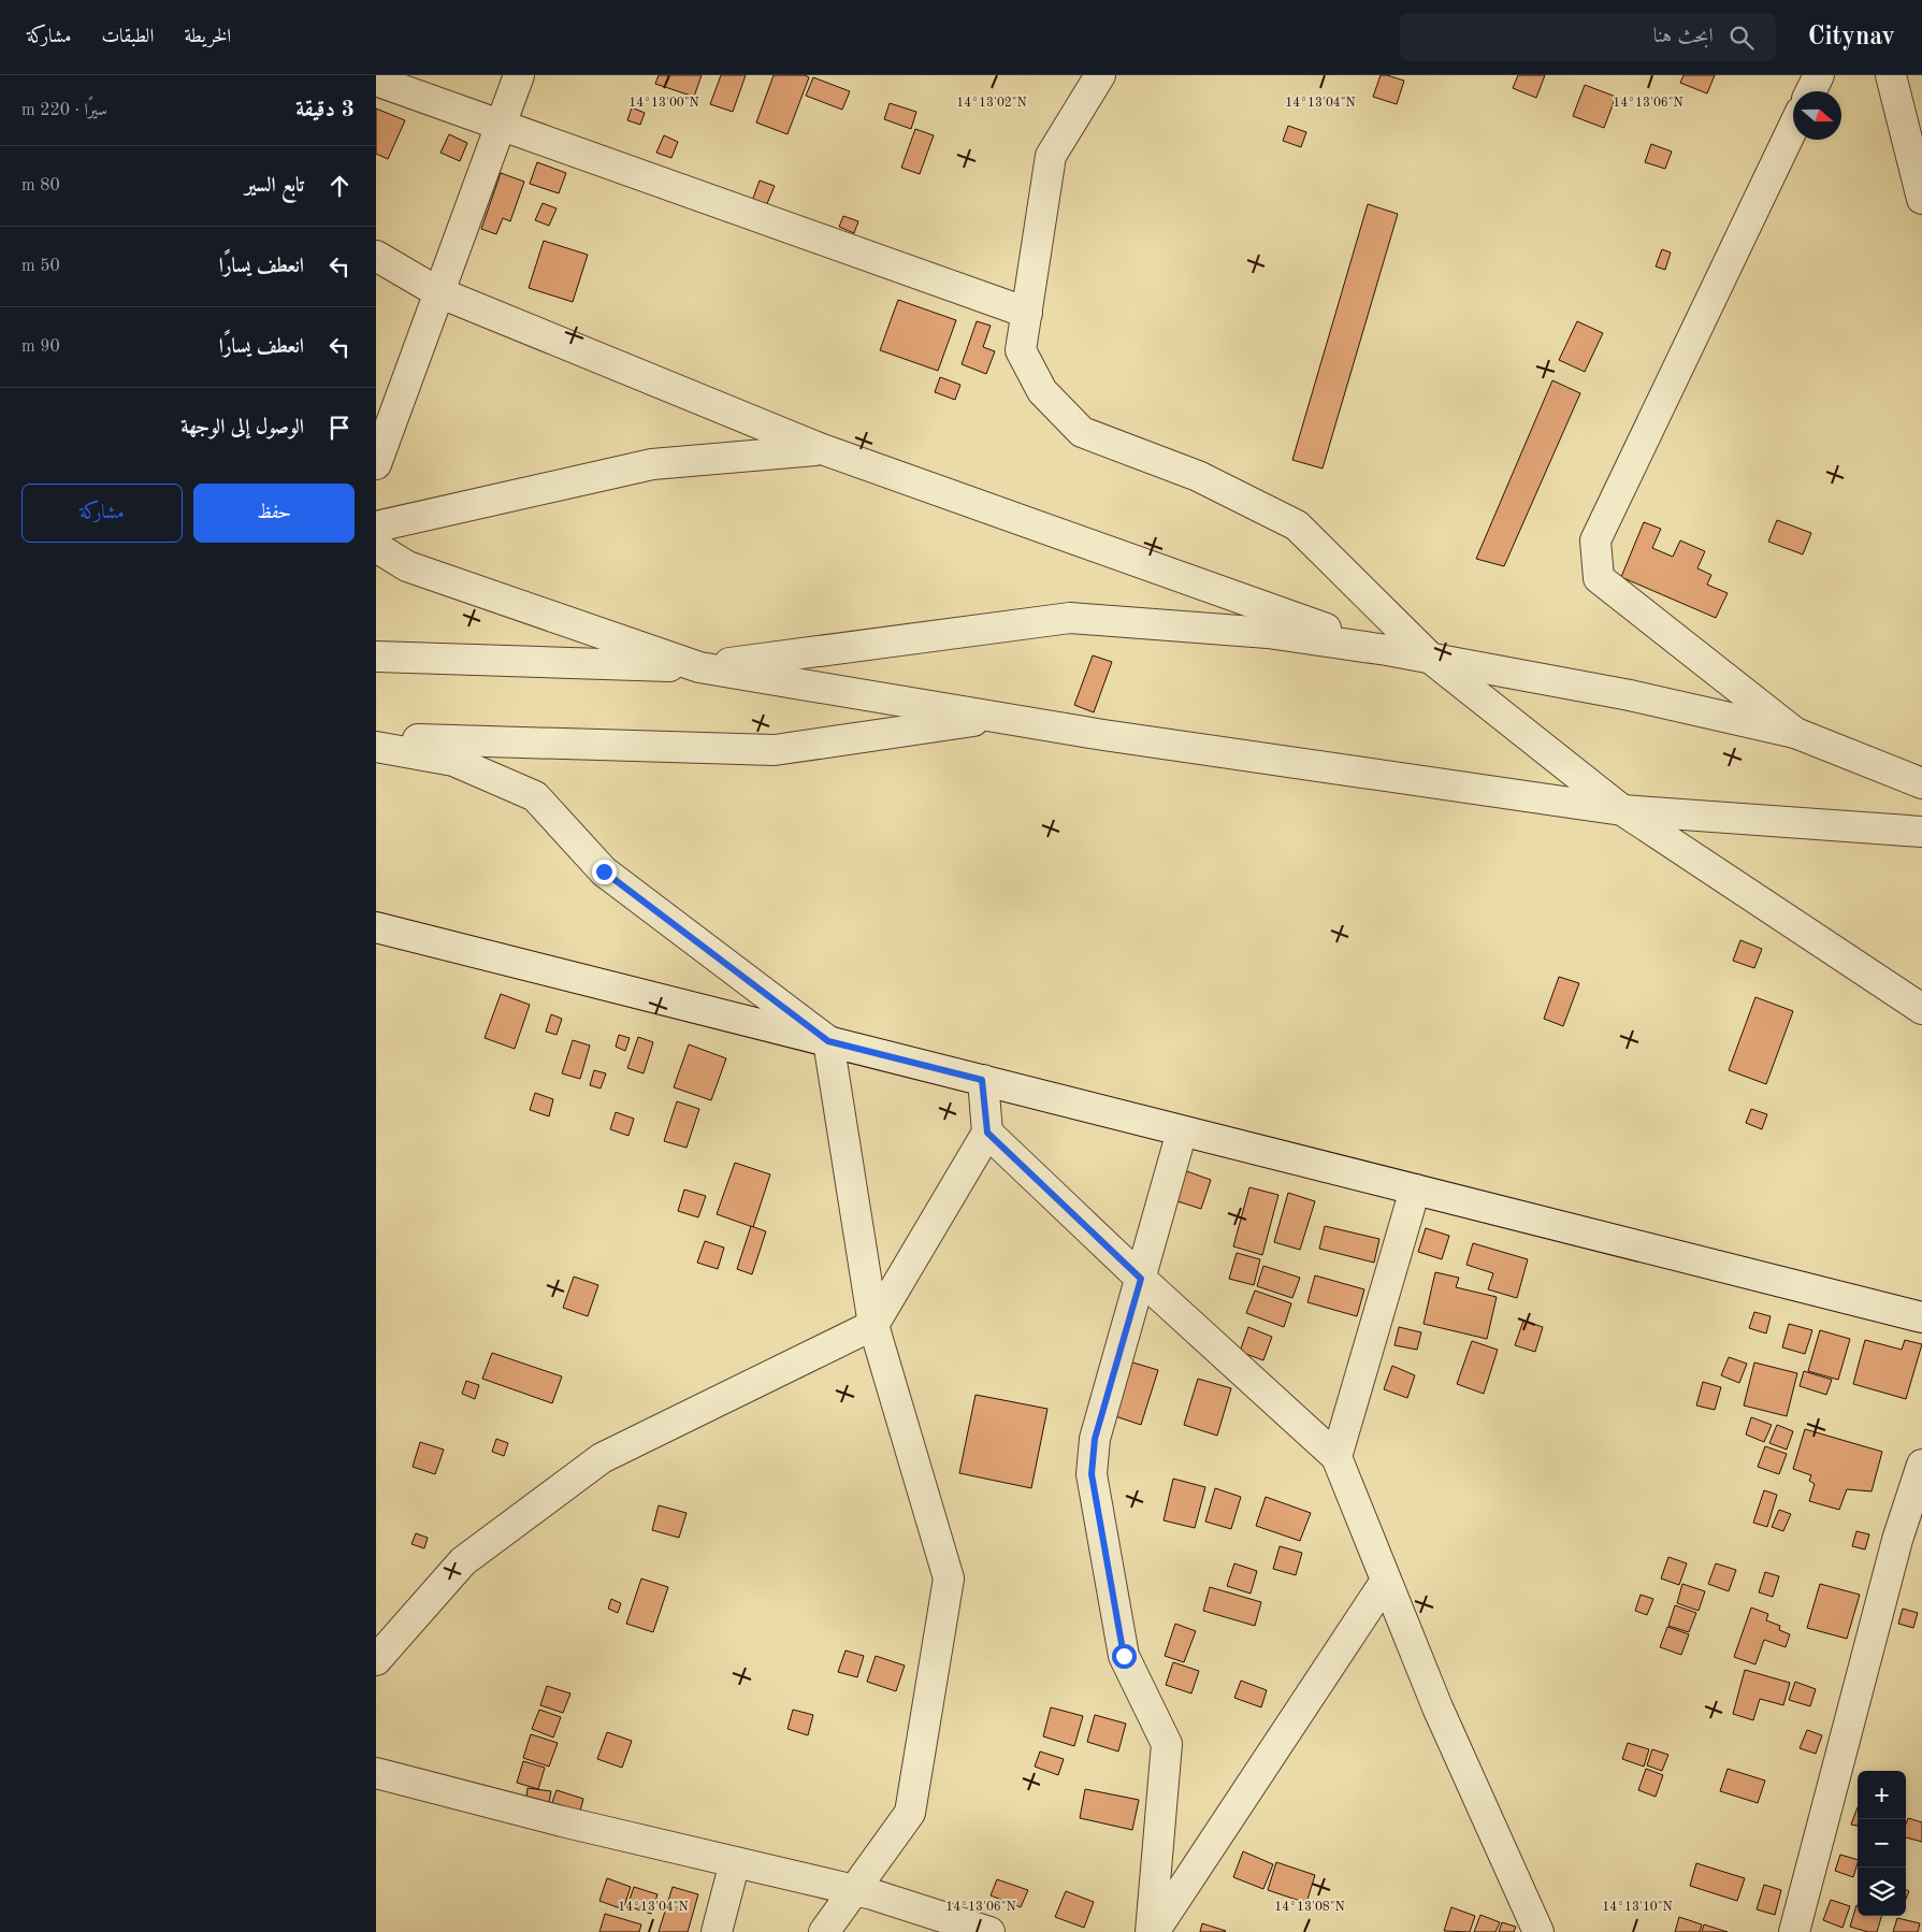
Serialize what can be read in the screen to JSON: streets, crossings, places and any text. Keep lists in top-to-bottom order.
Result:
{
  "north": "right",
  "page": {
    "header": "Citynav",
    "search": "ابحث هنا",
    "nav": ["الخريطة", "الطبقات", "مشاركة"],
    "heading": ["3 دقيقة", "سيرًا · 220 m"],
    "list": [
      ["تابع السير", "80 m"],
      ["انعطف يسارًا", "50 m"],
      ["انعطف يسارًا", "90 m"],
      "الوصول إلى الوجهة"
    ],
    "buttons": ["حفظ", "مشاركة"],
    "map_buttons": ["+", "−"]
  },
  "coordinates": [
    "14°13'00\"N",
    "14°13'04\"N",
    "14°13'06\"N",
    "14°13'02\"N",
    "14°13'08\"N",
    "14°13'10\"N"
  ]
}
